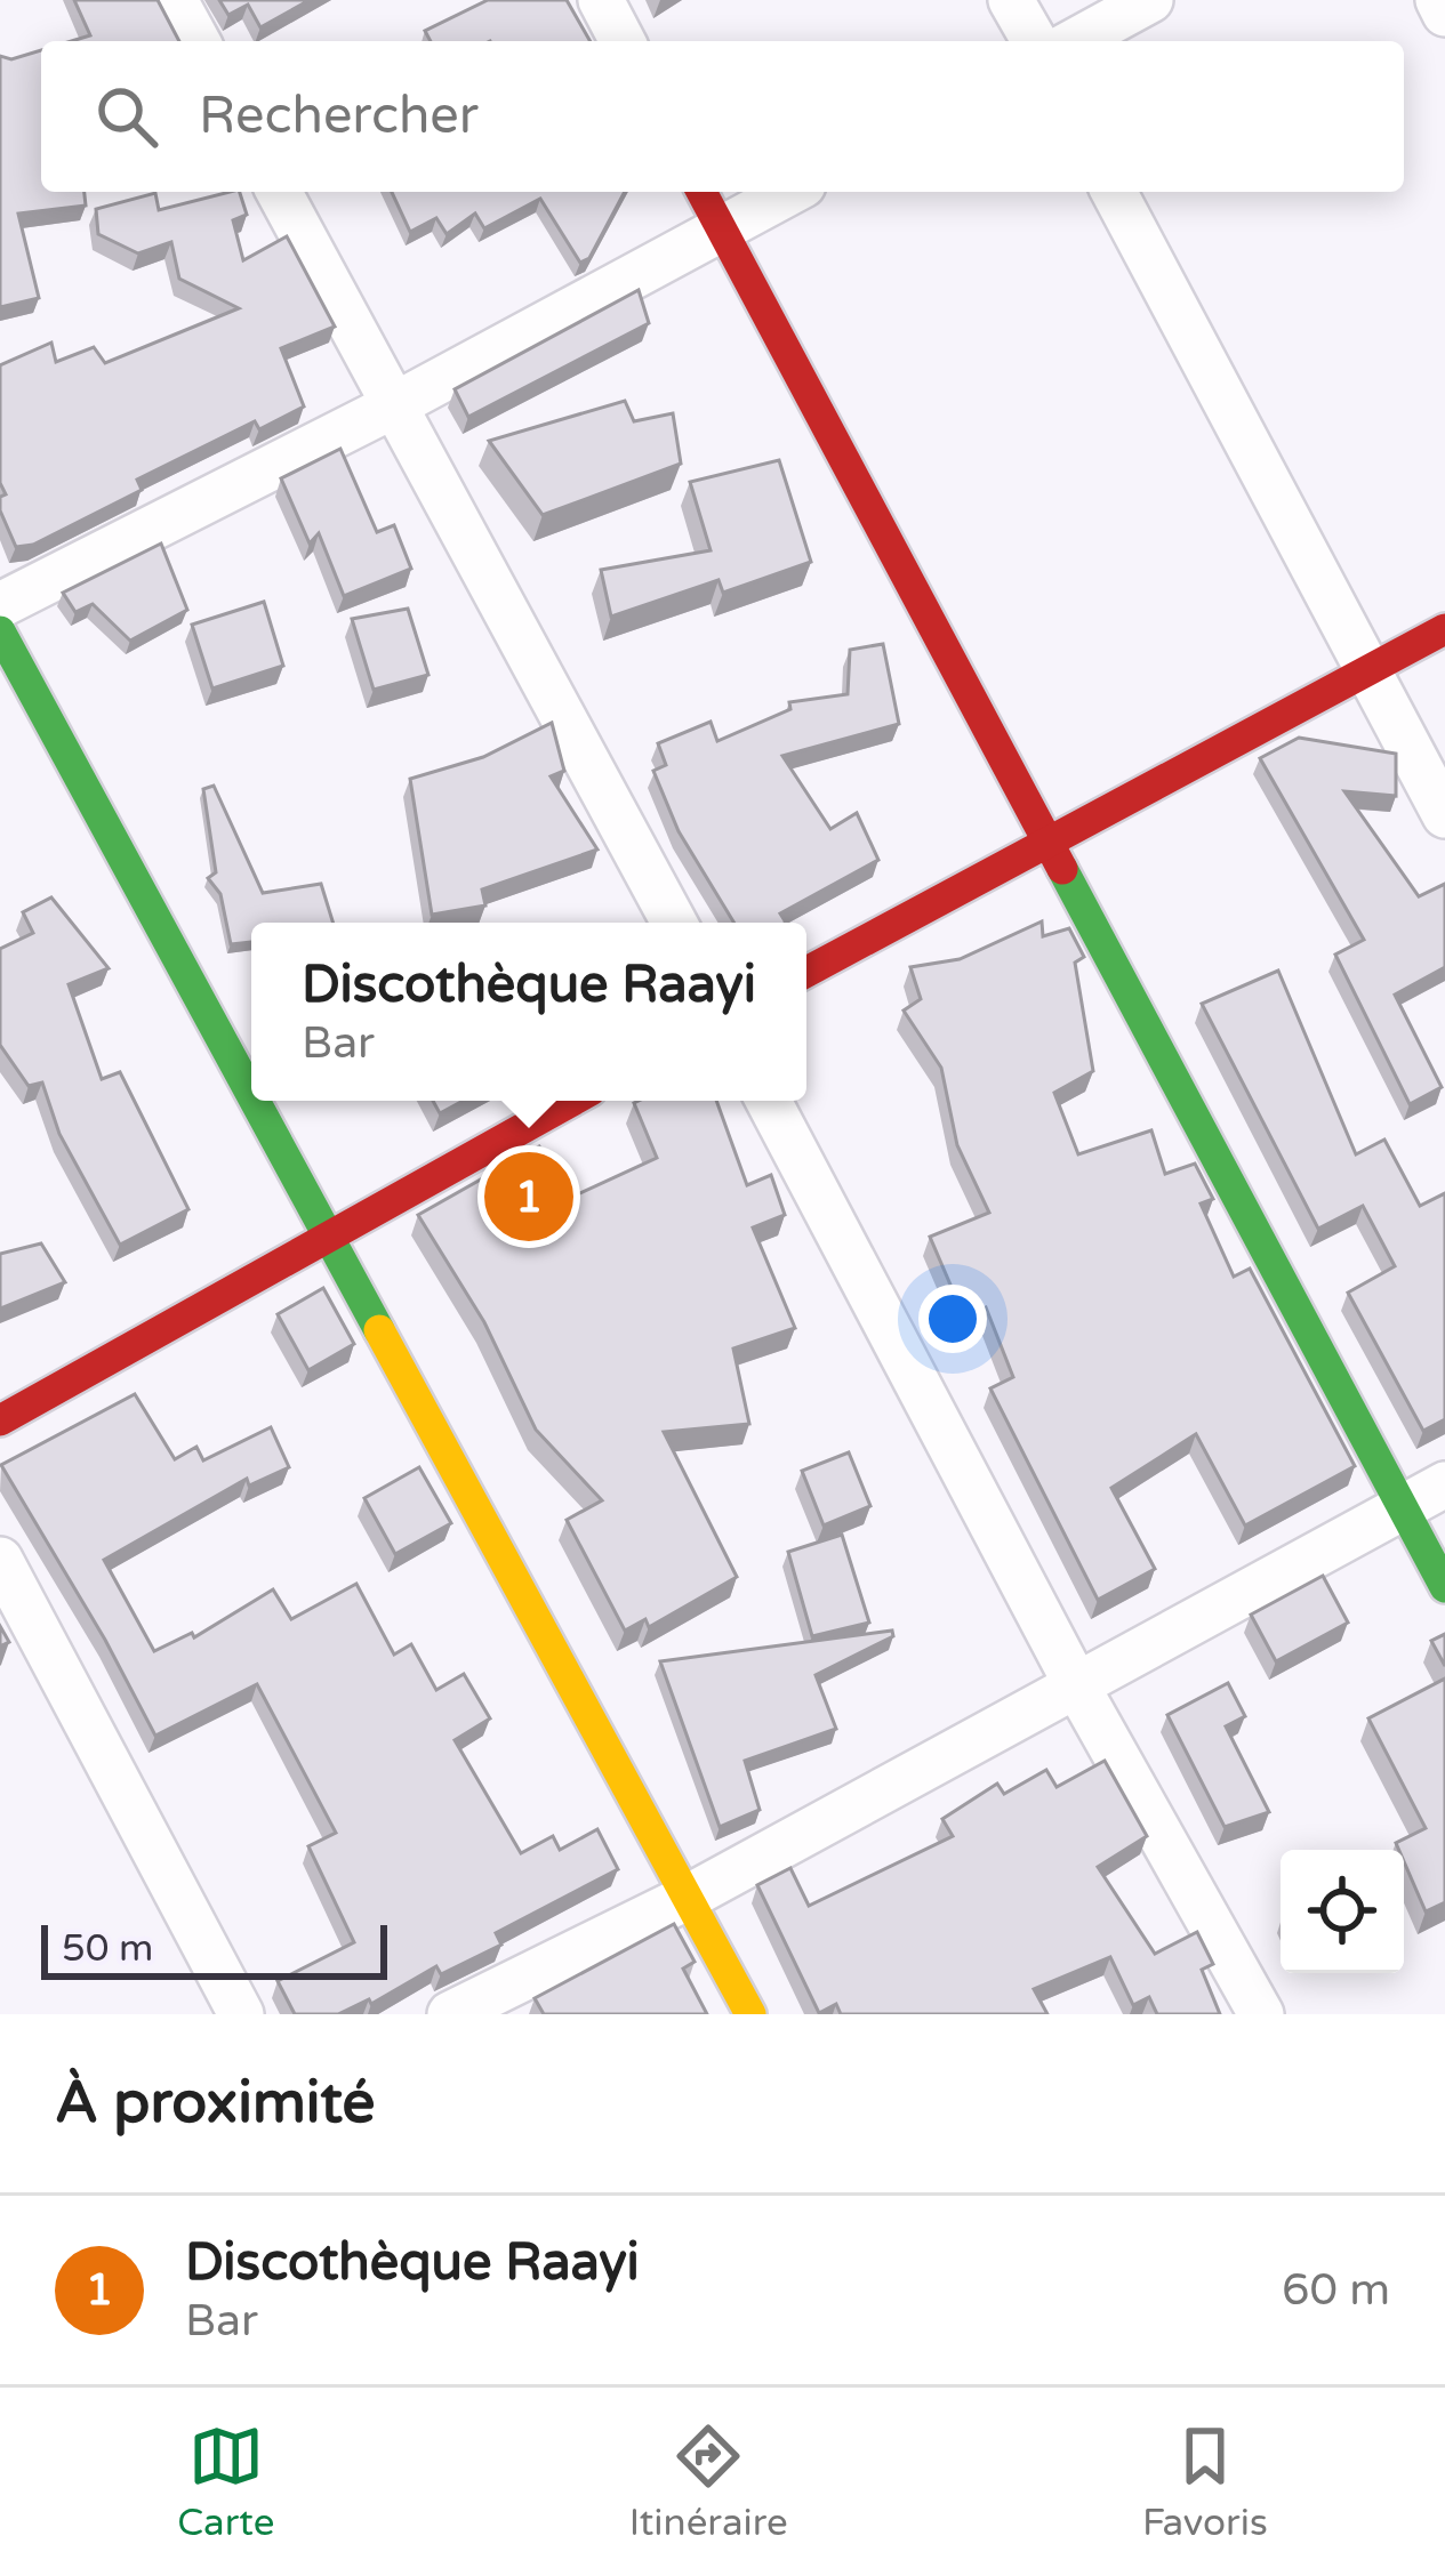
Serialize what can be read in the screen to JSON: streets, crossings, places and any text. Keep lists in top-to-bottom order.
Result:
{
  "scale_bar": "50 m",
  "page": {
    "search": "Rechercher",
    "popup": ["Discothèque Raayi", "Bar"],
    "pins": "1",
    "scale": "50 m",
    "heading": "À proximité",
    "list": [
      {
        "mark": "1",
        "name": "Discothèque Raayi",
        "note": "Bar",
        "value": "60 m"
      }
    ],
    "nav": ["Carte", "Itinéraire", "Favoris"]
  }
}
